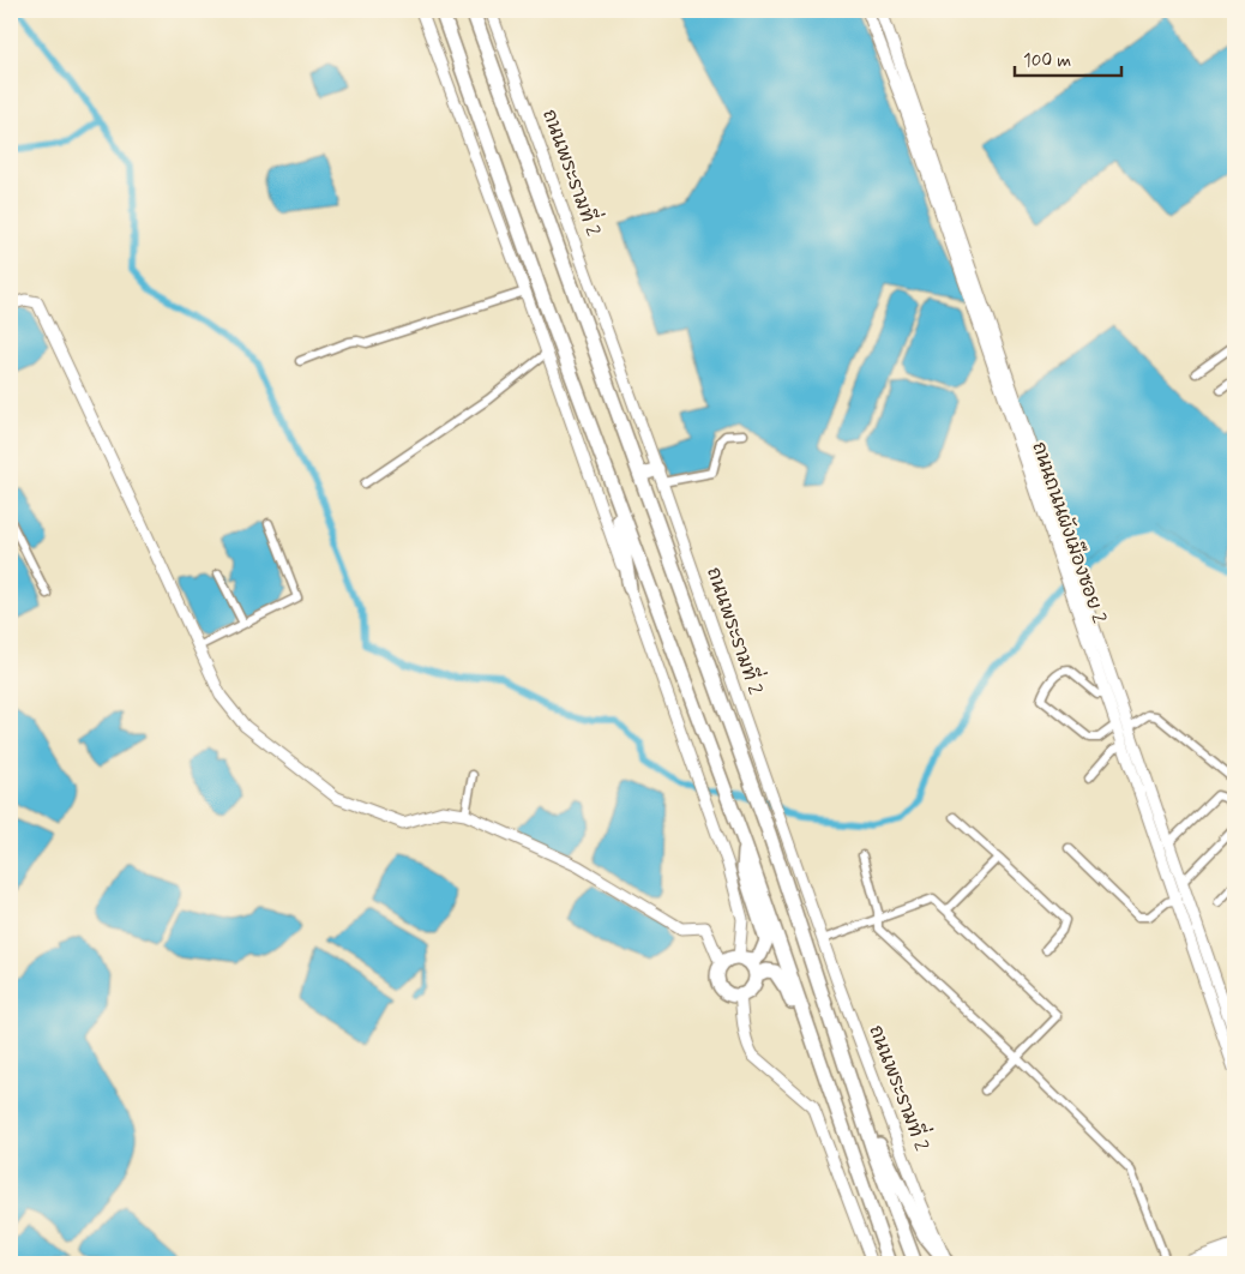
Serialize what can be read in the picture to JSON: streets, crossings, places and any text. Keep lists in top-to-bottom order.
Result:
{
  "streets": {
    "highway": ["ถนนพระรามที่ 2"],
    "street": ["ถนนถนนผังเมืองซอย 2"]
  },
  "scale_bar": "100 m"
}
